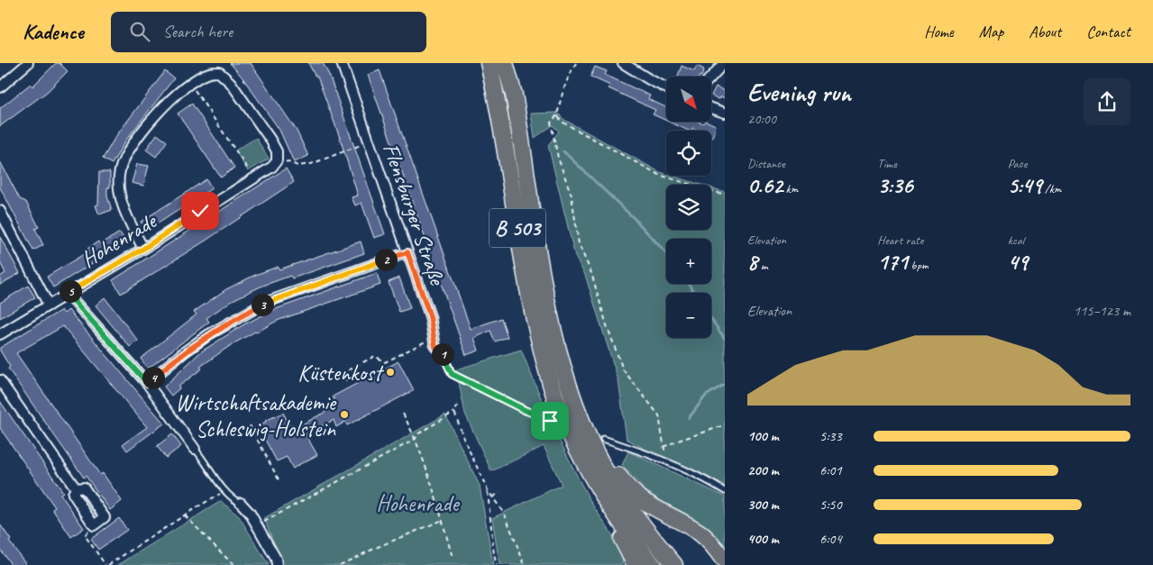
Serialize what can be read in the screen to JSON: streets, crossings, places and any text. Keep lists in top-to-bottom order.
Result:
{
  "streets": {
    "highway": ["B 503"],
    "street": ["Flensburger Straße", "Hohenrade"]
  },
  "parks": ["Hohenrade"],
  "places": ["Küstenkost", "Wirtschaftsakademie Schleswig-Holstein"],
  "north": "bottom right",
  "page": {
    "header": "Kadence",
    "search": "Search here",
    "nav": [
      "Home",
      "Map",
      "About",
      "Contact"
    ],
    "heading": ["Evening run", "20:00"],
    "map_buttons": ["+", "−"],
    "stats": [
      ["Distance", "0.62 km"],
      ["Time", "3:36"],
      ["Pace", "5:49 /km"],
      ["Elevation", "8 m"],
      ["Heart rate", "171 bpm"],
      ["kcal", "49"]
    ],
    "pins": [
      "2",
      "5",
      "3",
      "1",
      "4"
    ],
    "chart": ["Elevation", "115–123 m"],
    "list": [
      {
        "name": "100 m",
        "note": "5:33"
      },
      {
        "name": "200 m",
        "note": "6:01"
      },
      {
        "name": "300 m",
        "note": "5:50"
      },
      {
        "name": "400 m",
        "note": "6:04"
      }
    ]
  }
}
